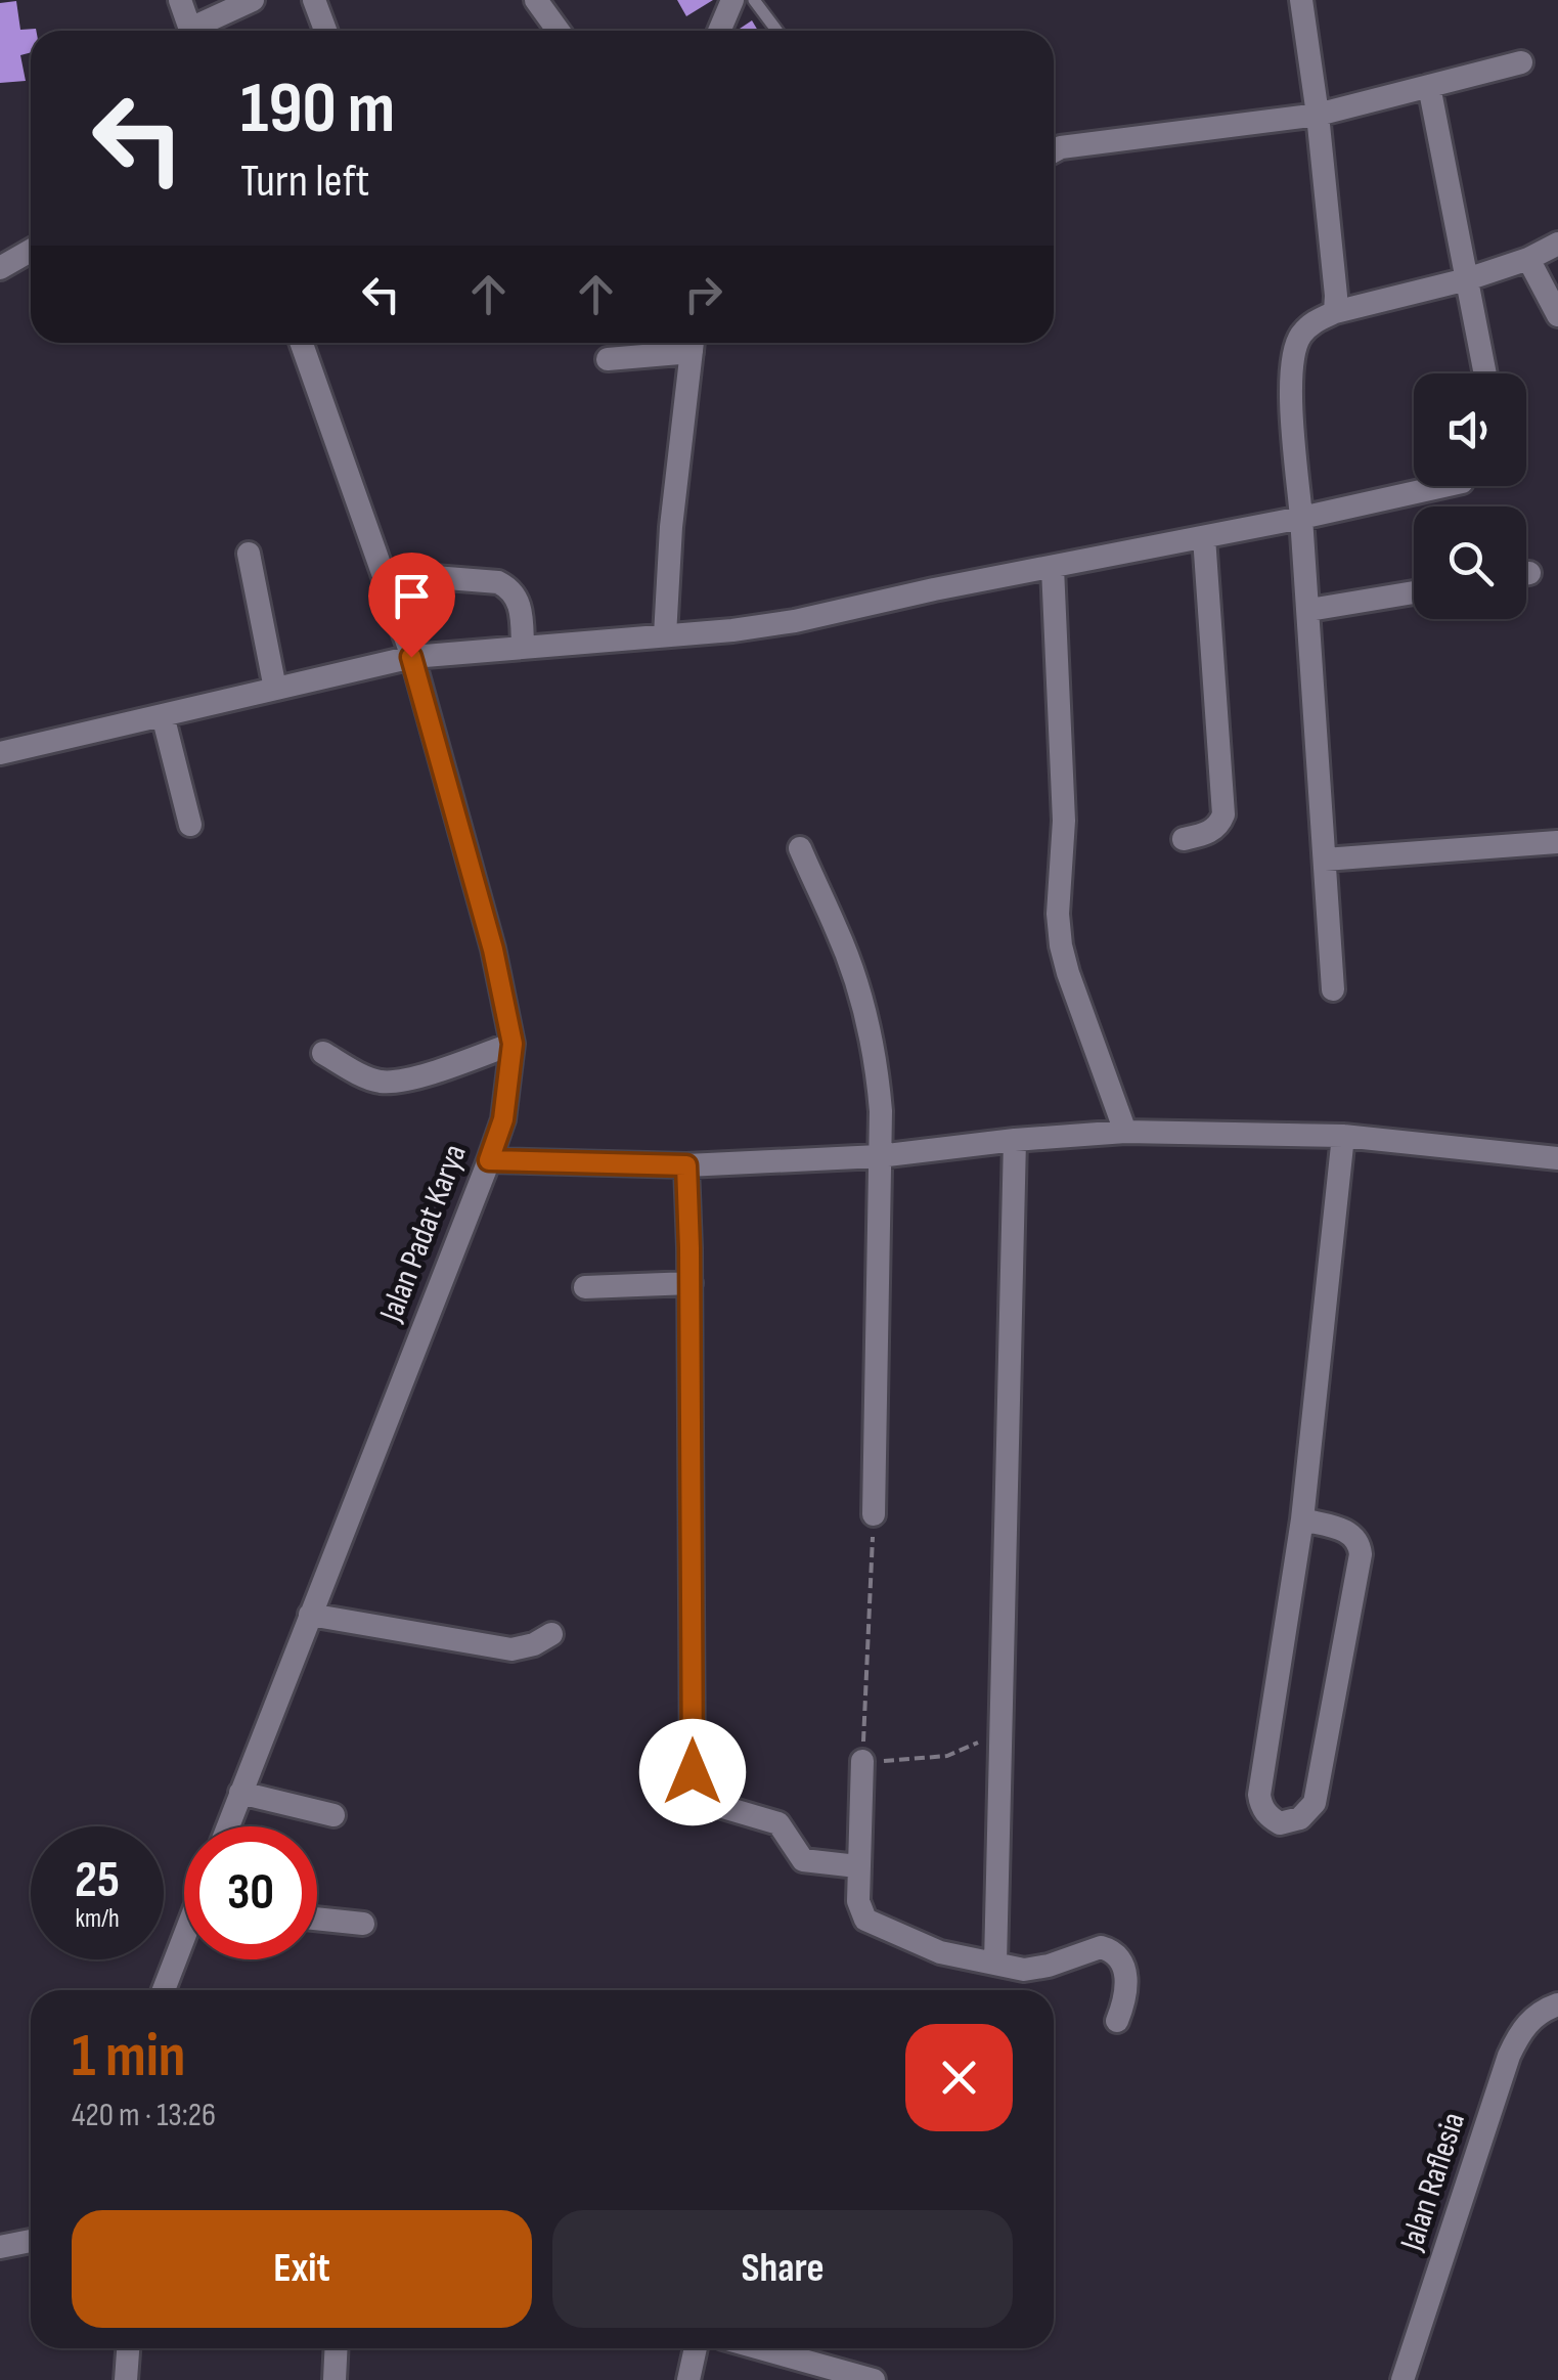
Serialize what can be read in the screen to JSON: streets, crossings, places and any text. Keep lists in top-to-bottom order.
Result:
{
  "streets": {
    "street": ["Jalan Padat Karya", "Jalan Raflesia"]
  },
  "page": {
    "turn": ["190 m", "Turn left"],
    "speed": "25 km/h",
    "limit": "30",
    "heading": ["1 min", "420 m · 13:26"],
    "buttons": ["Exit", "Share"]
  }
}
